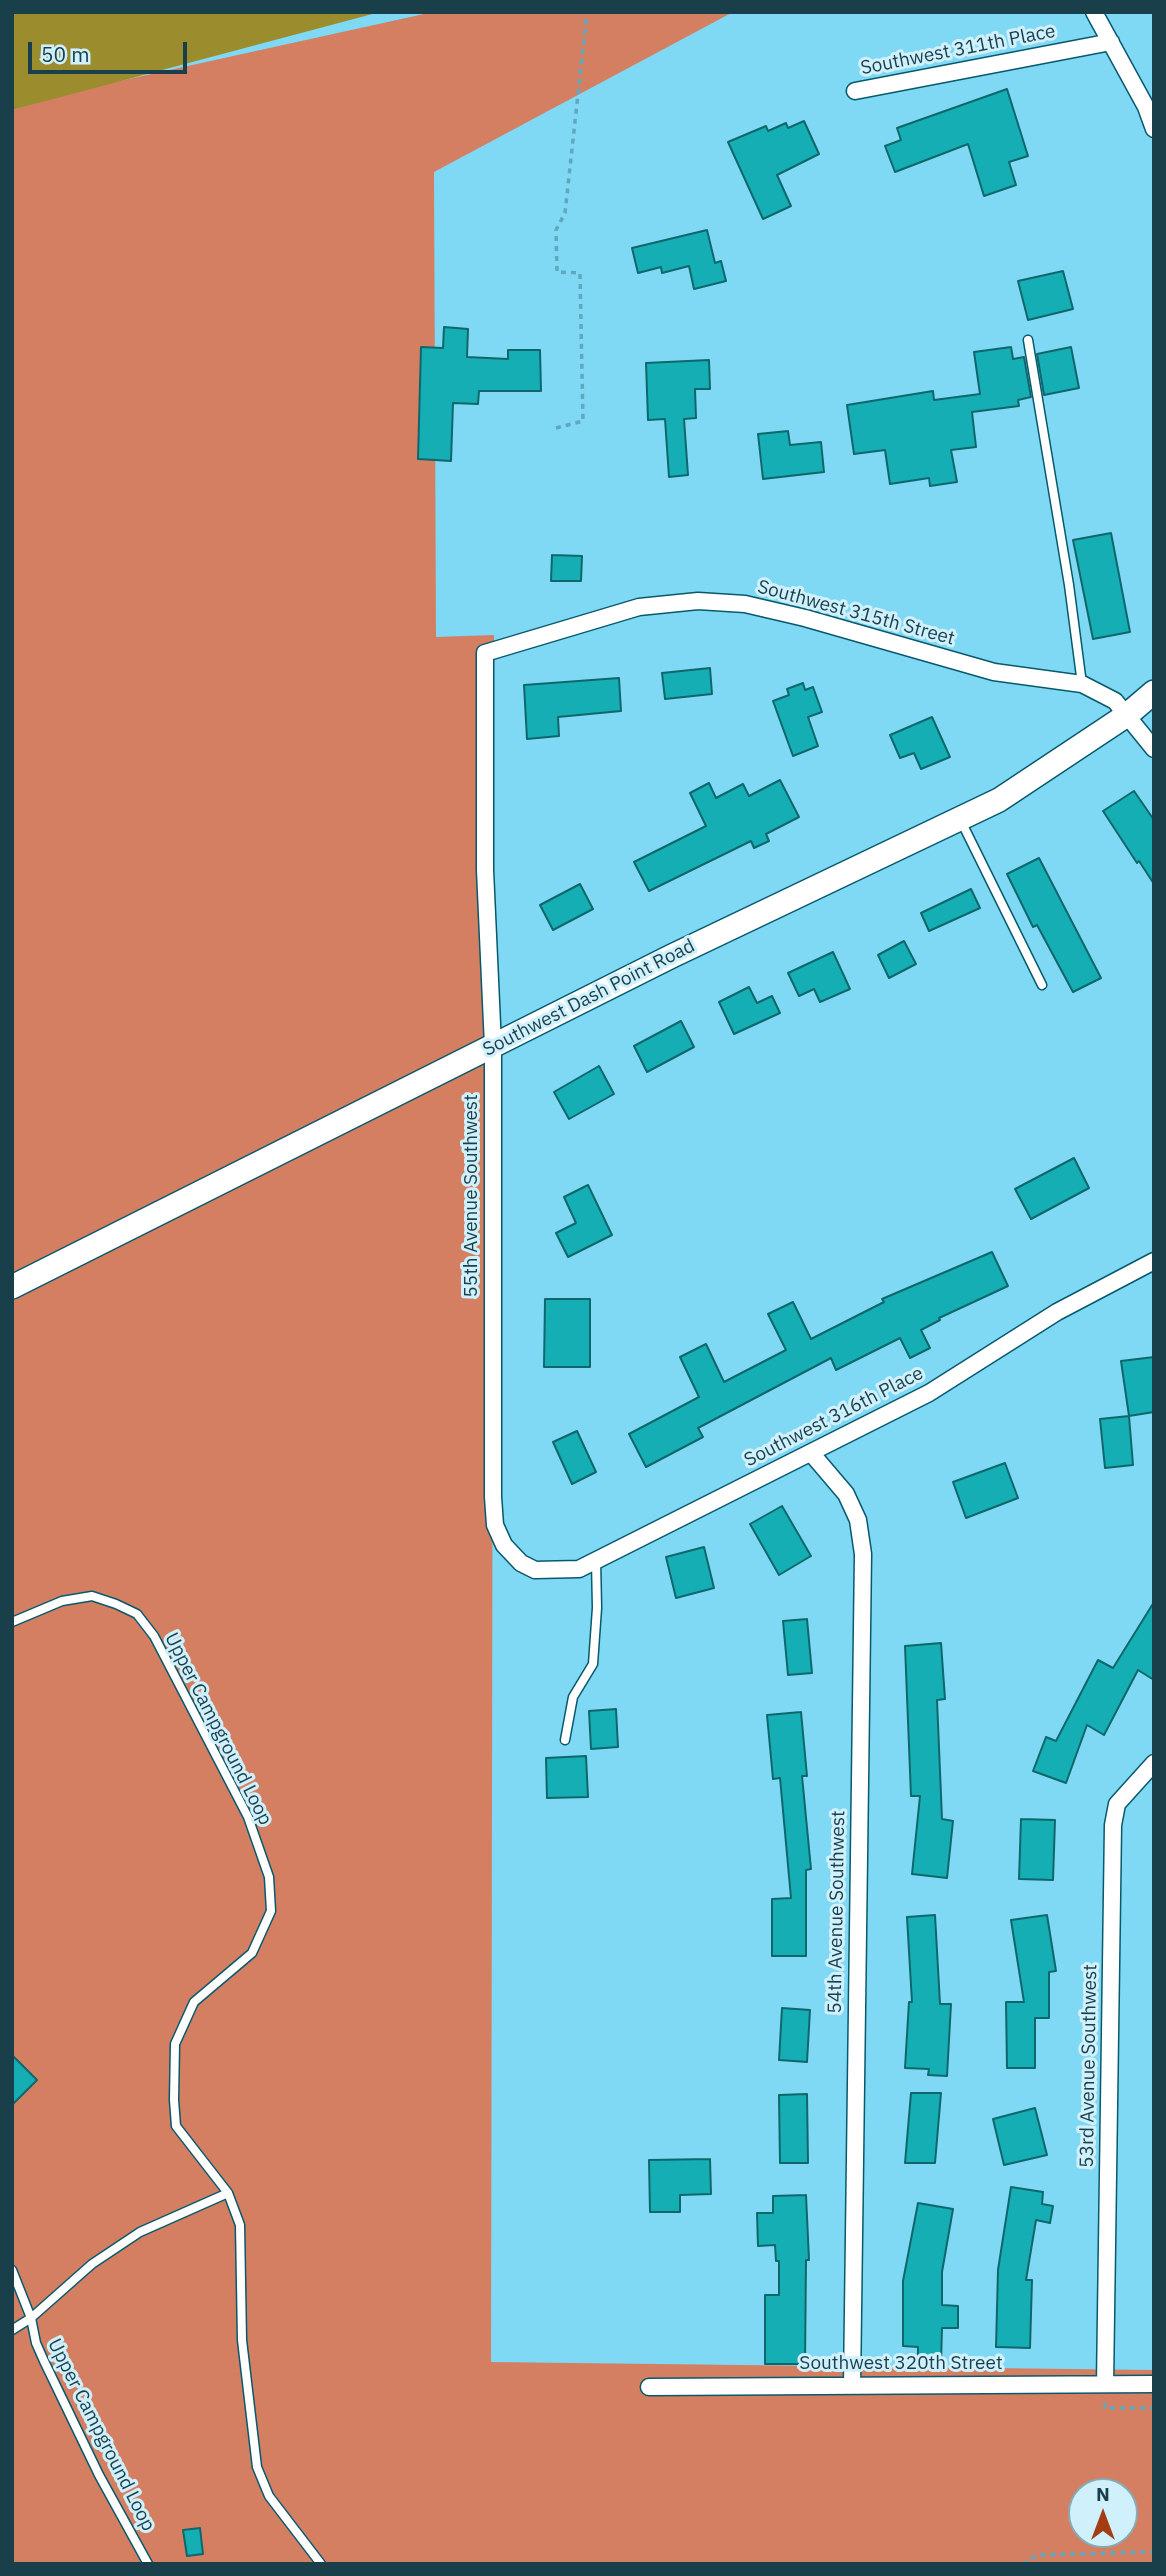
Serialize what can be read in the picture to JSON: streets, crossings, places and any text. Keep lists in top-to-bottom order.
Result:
{
  "streets": {
    "main road": ["Southwest Dash Point Road"],
    "street": [
      "Southwest 311th Place",
      "Southwest 315th Street",
      "55th Avenue Southwest",
      "Southwest 316th Place",
      "54th Avenue Southwest",
      "53rd Avenue Southwest",
      "Southwest 320th Street"
    ],
    "lane": ["Upper Campground Loop"]
  },
  "crossings": [
    ["Southwest 315th Street", "Southwest Dash Point Road"],
    ["Southwest 315th Street", "55th Avenue Southwest"],
    ["Southwest Dash Point Road", "55th Avenue Southwest"],
    ["55th Avenue Southwest", "Southwest 316th Place"],
    ["Southwest 316th Place", "54th Avenue Southwest"],
    ["54th Avenue Southwest", "Southwest 320th Street"],
    ["53rd Avenue Southwest", "Southwest 320th Street"]
  ],
  "scale_bar": "50 m",
  "north": "top"
}
